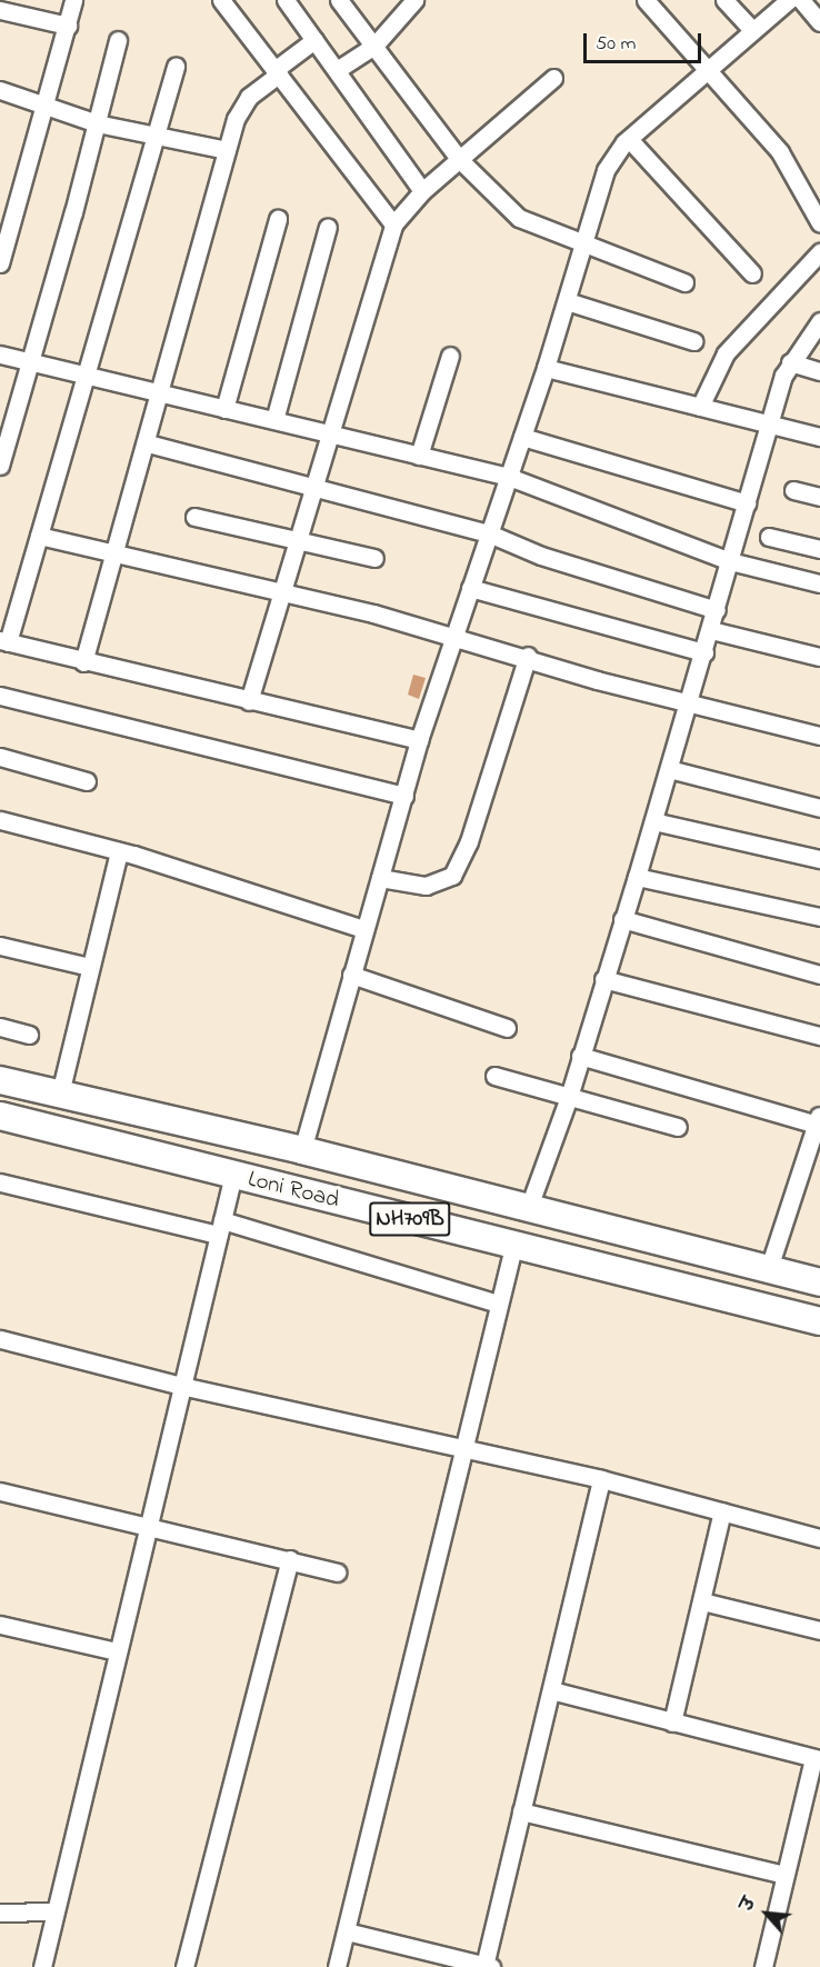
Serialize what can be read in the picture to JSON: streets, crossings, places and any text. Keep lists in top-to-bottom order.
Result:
{
  "streets": {
    "highway": ["Loni Road", "NH709B"]
  },
  "scale_bar": "50 m",
  "north": "top left"
}
